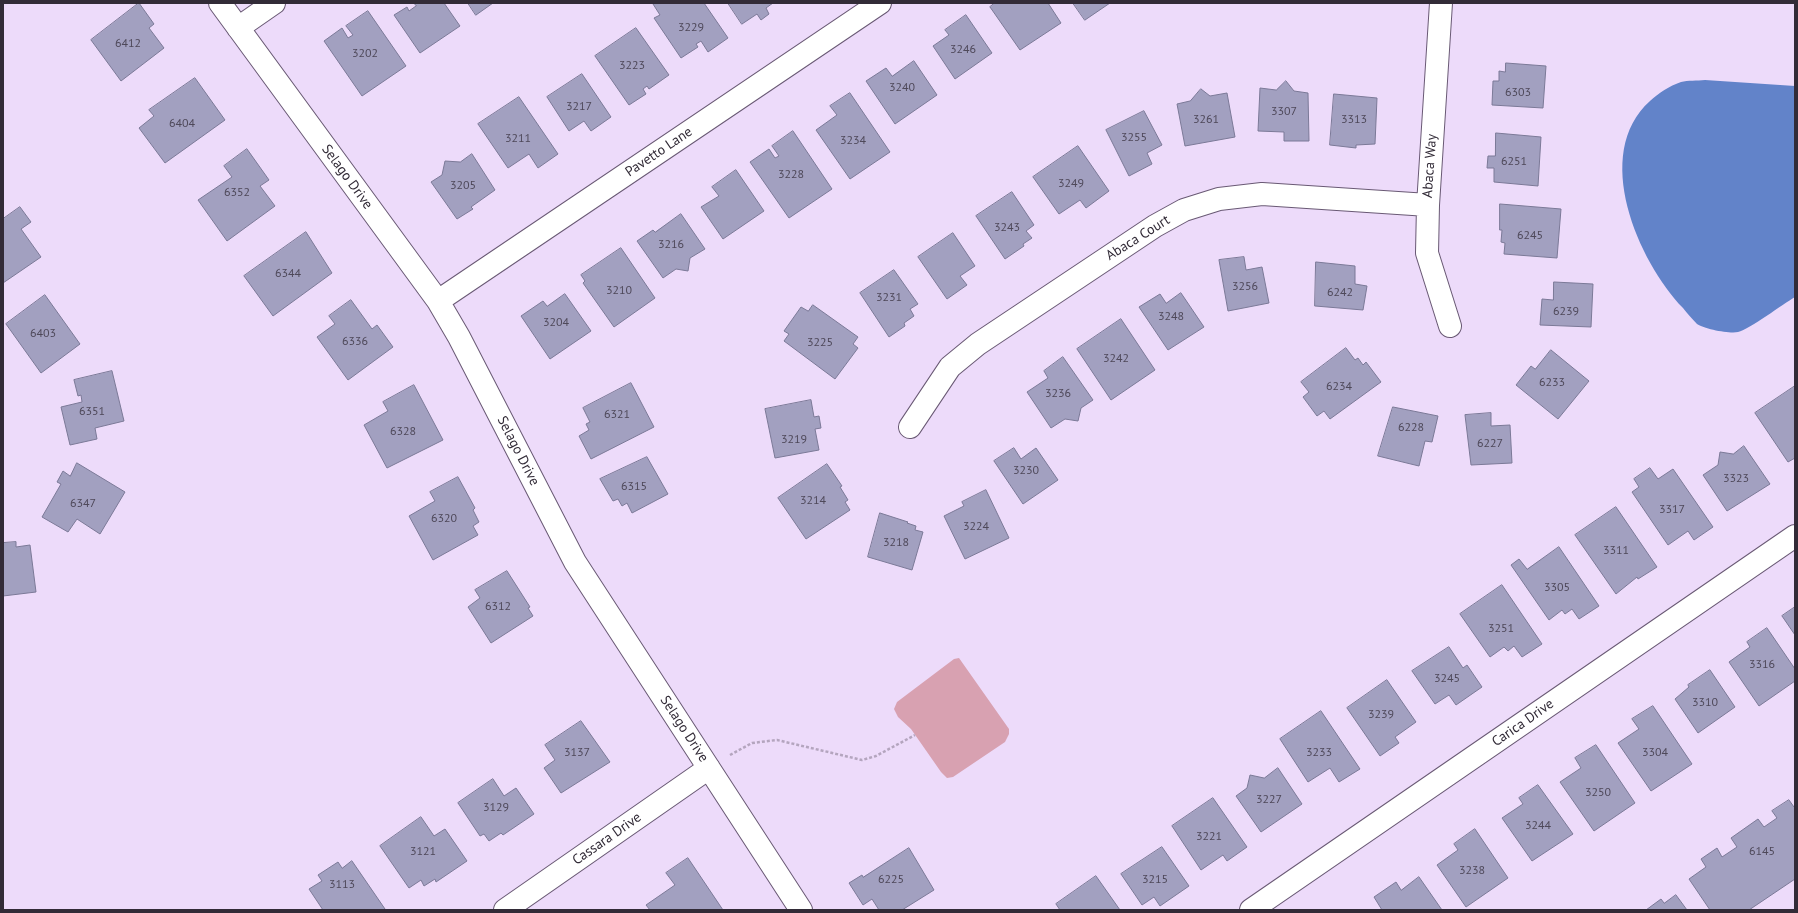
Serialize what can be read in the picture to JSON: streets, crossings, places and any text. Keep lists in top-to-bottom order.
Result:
{
  "streets": {
    "street": [
      "Pavetto Lane",
      "Abaca Way",
      "Selago Drive",
      "Abaca Court",
      "Carica Drive",
      "Cassara Drive"
    ]
  },
  "crossings": [
    ["Pavetto Lane", "Selago Drive"],
    ["Abaca Way", "Abaca Court"],
    ["Selago Drive", "Cassara Drive"]
  ],
  "house_numbers": [
    "3229",
    "6412",
    "3246",
    "3202",
    "3223",
    "3240",
    "6303",
    "3217",
    "3307",
    "3261",
    "3313",
    "6404",
    "3255",
    "3211",
    "3234",
    "6251",
    "3228",
    "3249",
    "3205",
    "6352",
    "3243",
    "6245",
    "3216",
    "6344",
    "3256",
    "3210",
    "6242",
    "3231",
    "6239",
    "3248",
    "3204",
    "6403",
    "6336",
    "3225",
    "3242",
    "6233",
    "6234",
    "3236",
    "6351",
    "6321",
    "6228",
    "6328",
    "3219",
    "6227",
    "3230",
    "3323",
    "6315",
    "3214",
    "6347",
    "3317",
    "6320",
    "3224",
    "3218",
    "3311",
    "3305",
    "6312",
    "3251",
    "3316",
    "3245",
    "3310",
    "3239",
    "3137",
    "3233",
    "3304",
    "3250",
    "3227",
    "3129",
    "3244",
    "3221",
    "3121",
    "6145",
    "3238",
    "6225",
    "3215",
    "3113"
  ]
}
